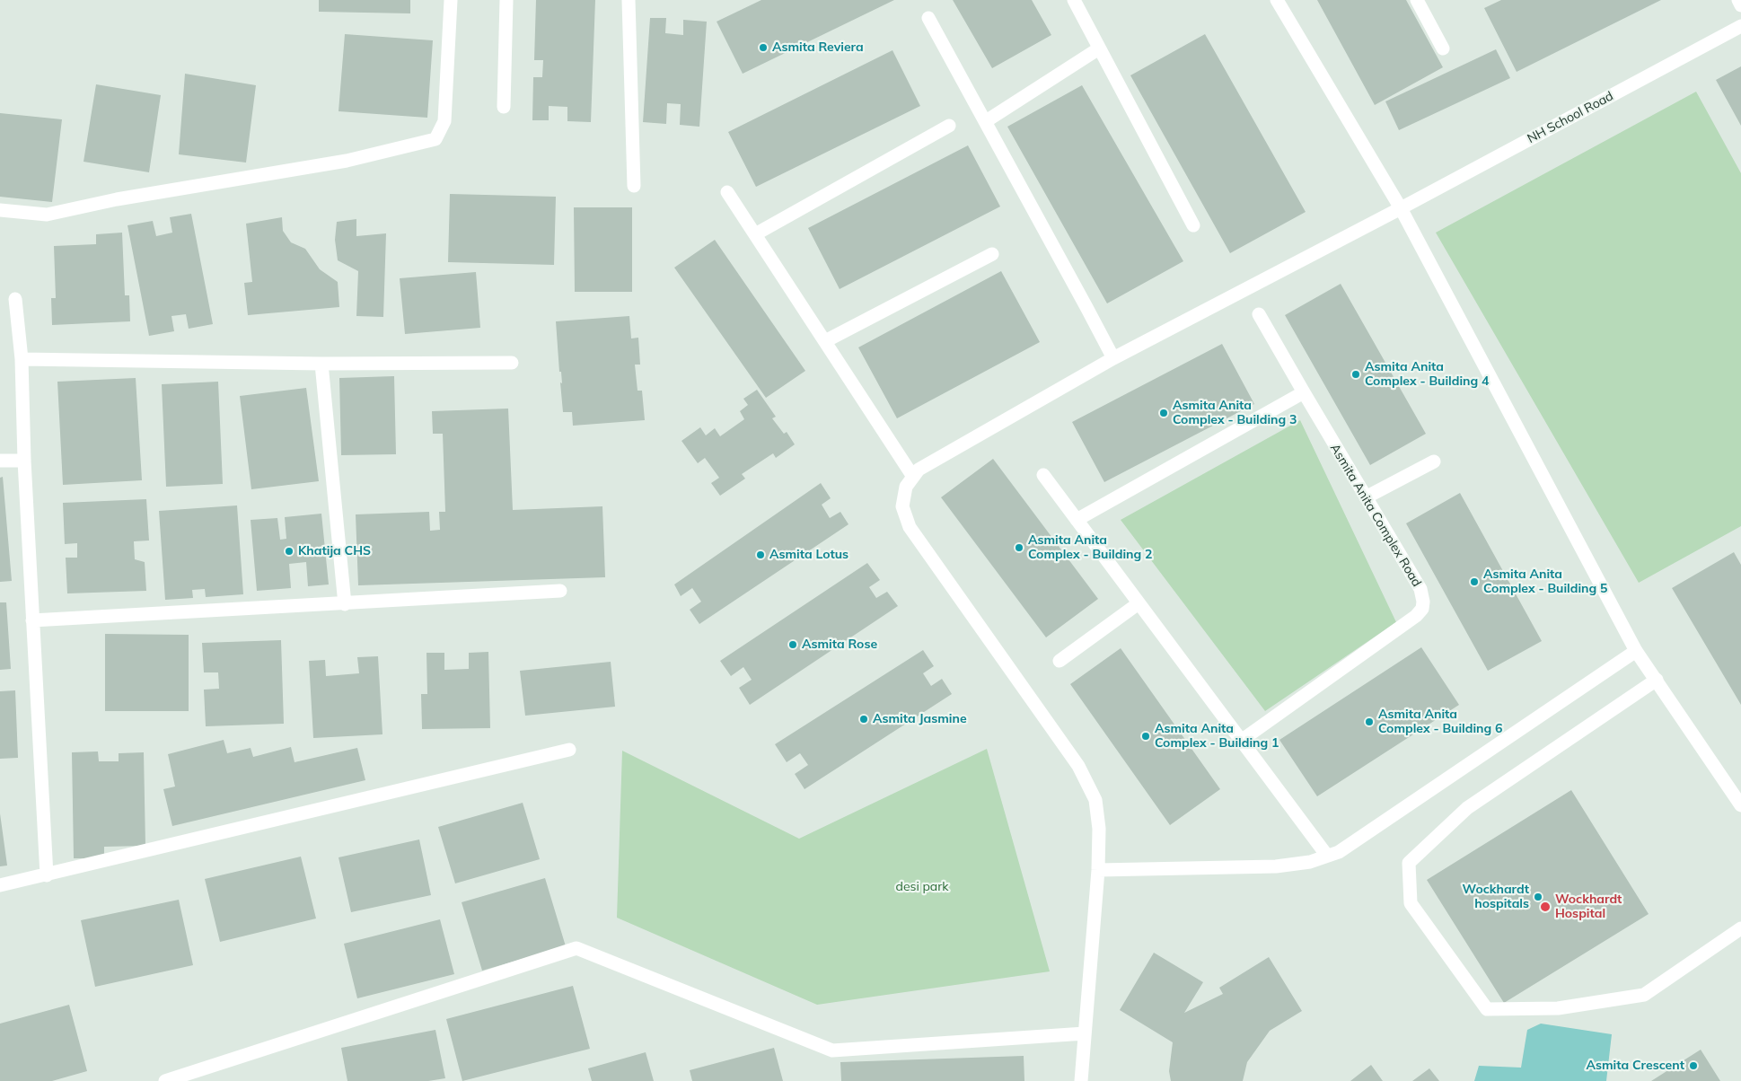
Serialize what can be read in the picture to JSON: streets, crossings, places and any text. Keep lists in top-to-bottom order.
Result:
{
  "streets": {
    "street": ["NH School Road", "Asmita Anita Complex Road"]
  },
  "parks": ["desi park"],
  "places": [
    "Asmita Reviera",
    "Asmita Anita Complex - Building 4",
    "Asmita Anita Complex - Building 3",
    "Asmita Anita Complex - Building 2",
    "Khatija CHS",
    "Asmita Lotus",
    "Asmita Anita Complex - Building 5",
    "Asmita Rose",
    "Asmita Jasmine",
    "Asmita Anita Complex - Building 6",
    "Asmita Anita Complex - Building 1",
    "Wockhardt hospitals",
    "Wockhardt Hospital",
    "Asmita Crescent"
  ]
}
